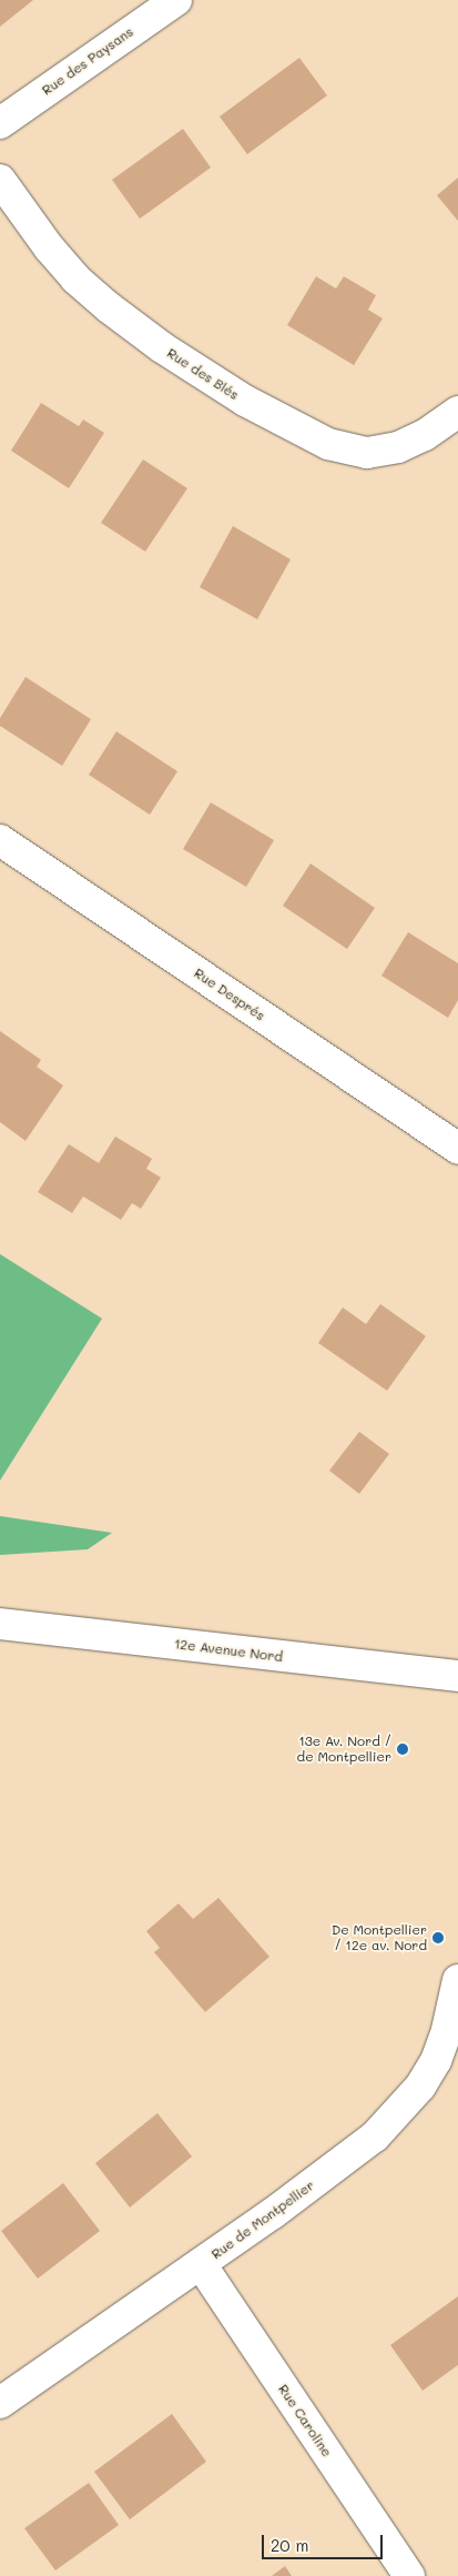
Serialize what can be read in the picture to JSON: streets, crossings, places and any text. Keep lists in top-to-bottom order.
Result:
{
  "streets": {
    "street": [
      "Rue des Paysans",
      "Rue des Blés",
      "Rue Després",
      "12e Avenue Nord",
      "Rue de Montpellier",
      "Rue Caroline"
    ]
  },
  "crossings": [
    ["Rue de Montpellier", "Rue Caroline"]
  ],
  "places": ["13e Av. Nord / de Montpellier", "De Montpellier / 12e av. Nord"],
  "scale_bar": "20 m"
}
